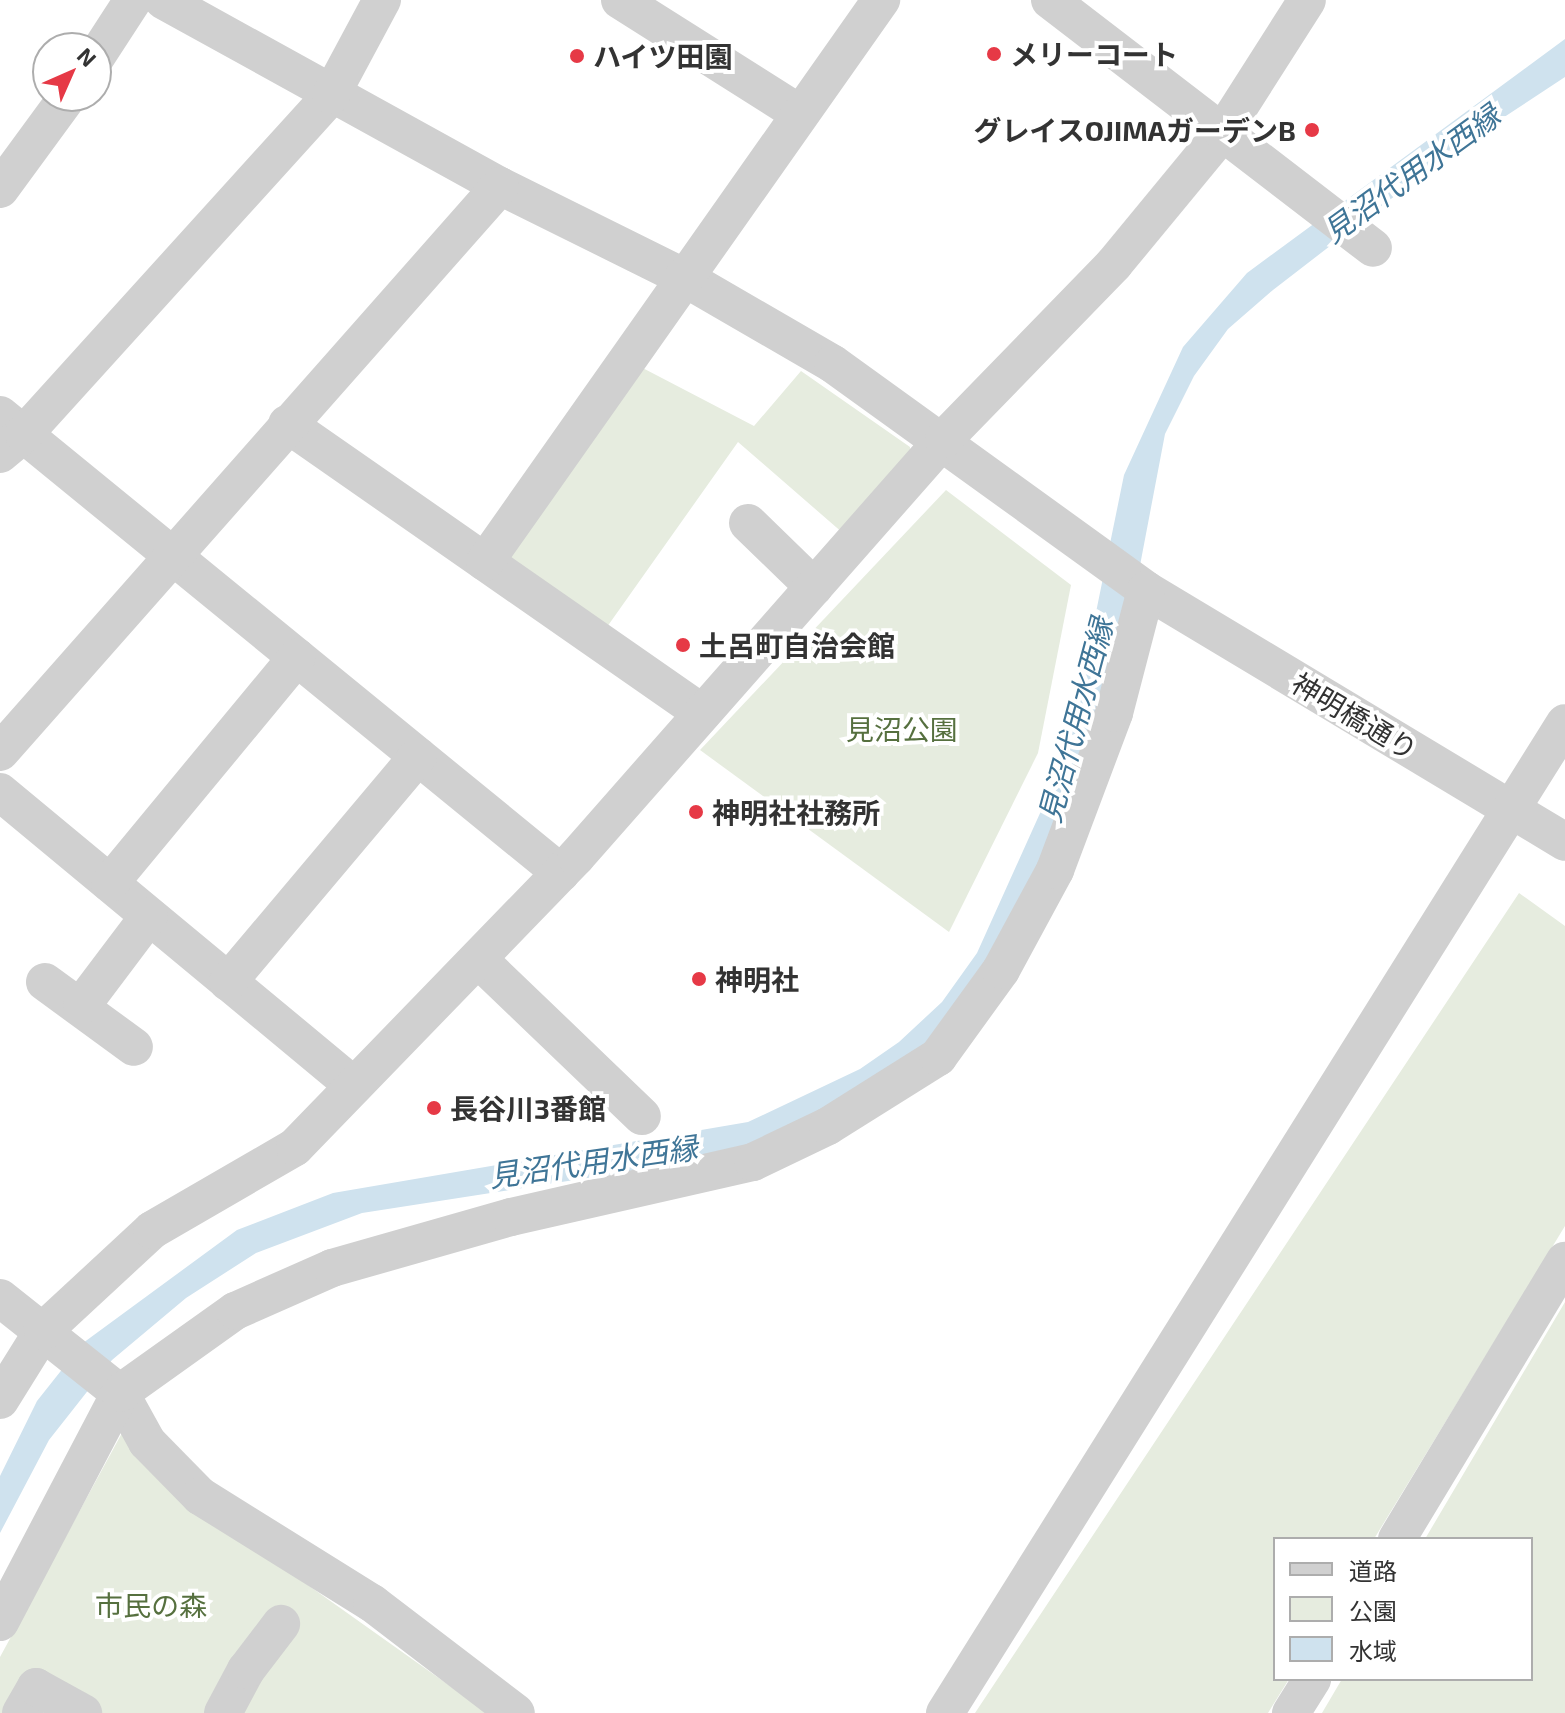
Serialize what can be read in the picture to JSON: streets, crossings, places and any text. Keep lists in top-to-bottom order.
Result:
{
  "streets": {
    "street": ["神明橋通り"]
  },
  "water": ["見沼代用水西縁"],
  "parks": ["見沼公園", "市民の森"],
  "places": [
    "メリーコート",
    "ハイツ田園",
    "グレイスOJIMAガーデンB",
    "土呂町自治会館",
    "神明社社務所",
    "神明社",
    "長谷川3番館"
  ],
  "legend": ["道路", "公園", "水域"],
  "north": "top right"
}
